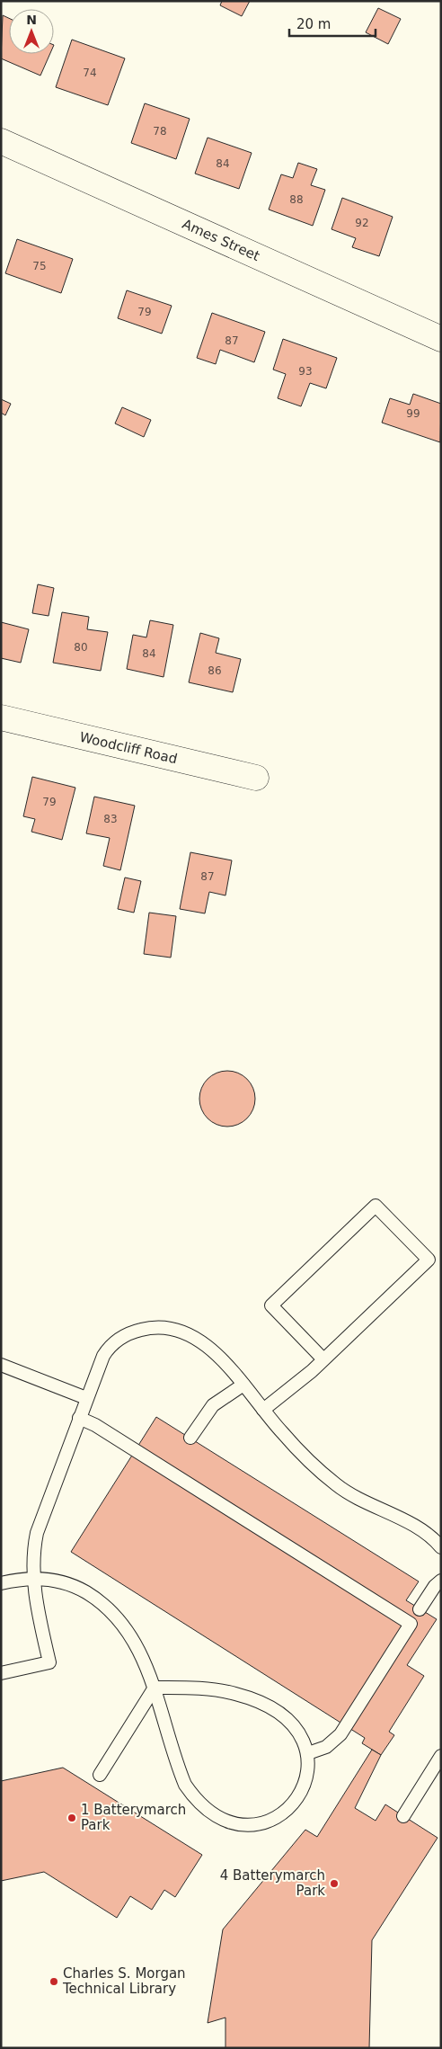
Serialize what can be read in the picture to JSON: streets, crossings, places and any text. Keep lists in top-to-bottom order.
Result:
{
  "streets": {
    "street": ["Ames Street", "Woodcliff Road"]
  },
  "places": ["1 Batterymarch Park", "4 Batterymarch Park", "Charles S. Morgan Technical Library"],
  "house_numbers": [
    "74",
    "78",
    "84",
    "88",
    "92",
    "75",
    "79",
    "87",
    "93",
    "99",
    "80",
    "84",
    "86",
    "79",
    "83",
    "87"
  ],
  "scale_bar": "20 m",
  "north": "top"
}
